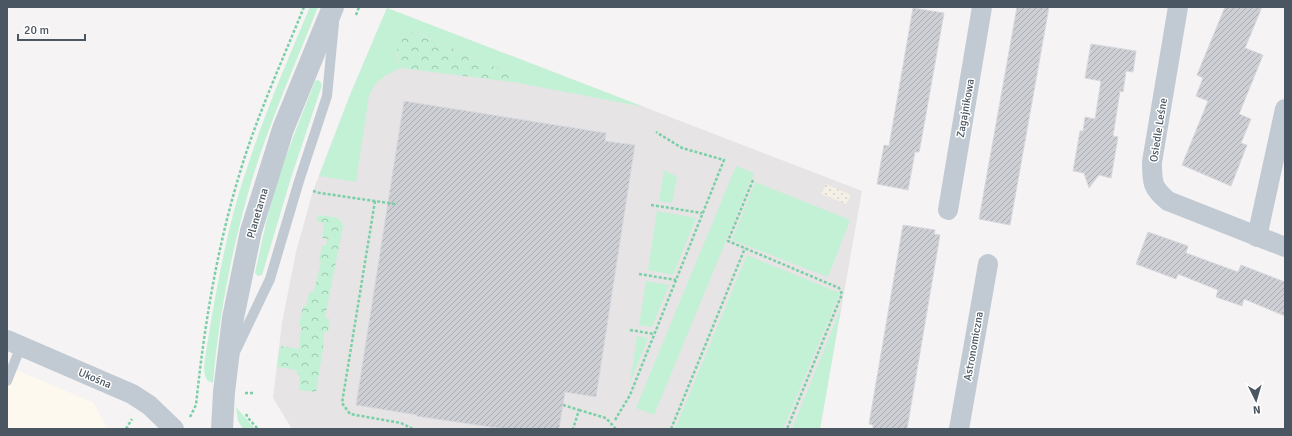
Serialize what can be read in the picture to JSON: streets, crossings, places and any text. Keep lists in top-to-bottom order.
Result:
{
  "streets": {
    "street": [
      "Zagajnikowa",
      "Osiedle Leśne",
      "Planetarna",
      "Astronomiczna",
      "Ukośna"
    ]
  },
  "scale_bar": "20 m",
  "north": "bottom"
}
